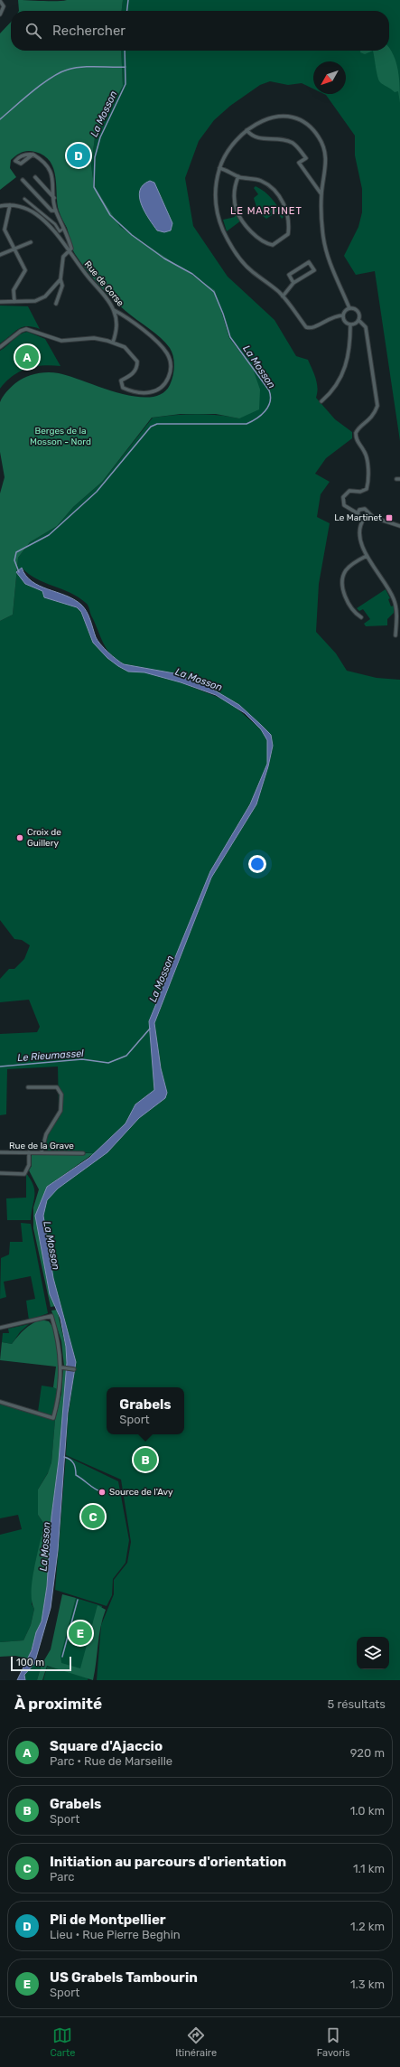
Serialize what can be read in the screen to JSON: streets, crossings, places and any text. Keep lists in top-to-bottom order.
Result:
{
  "streets": {
    "street": ["Rue de Corse", "Rue de la Grave"]
  },
  "districts": ["LE MARTINET"],
  "water": ["La Mosson", "Le Rieumassel"],
  "parks": ["Berges de la Mosson - Nord"],
  "places": {
    "transit": ["Le Martinet"],
    "other": ["Croix de Guillery", "Source de l'Avy"]
  },
  "scale_bar": "100 m",
  "north": "bottom left",
  "page": {
    "search": "Rechercher",
    "pins": [
      "D",
      "A",
      "B",
      "C",
      "E"
    ],
    "popup": ["Grabels", "Sport"],
    "scale": "100 m",
    "heading": ["À proximité", "5 résultats"],
    "list": [
      {
        "mark": "A",
        "name": "Square d'Ajaccio",
        "note": "Parc · Rue de Marseille",
        "value": "920 m"
      },
      {
        "mark": "B",
        "name": "Grabels",
        "note": "Sport",
        "value": "1.0 km"
      },
      {
        "mark": "C",
        "name": "Initiation au parcours d'orientation",
        "note": "Parc",
        "value": "1.1 km"
      },
      {
        "mark": "D",
        "name": "Pli de Montpellier",
        "note": "Lieu · Rue Pierre Beghin",
        "value": "1.2 km"
      },
      {
        "mark": "E",
        "name": "US Grabels Tambourin",
        "note": "Sport",
        "value": "1.3 km"
      }
    ],
    "nav": ["Carte", "Itinéraire", "Favoris"]
  }
}
